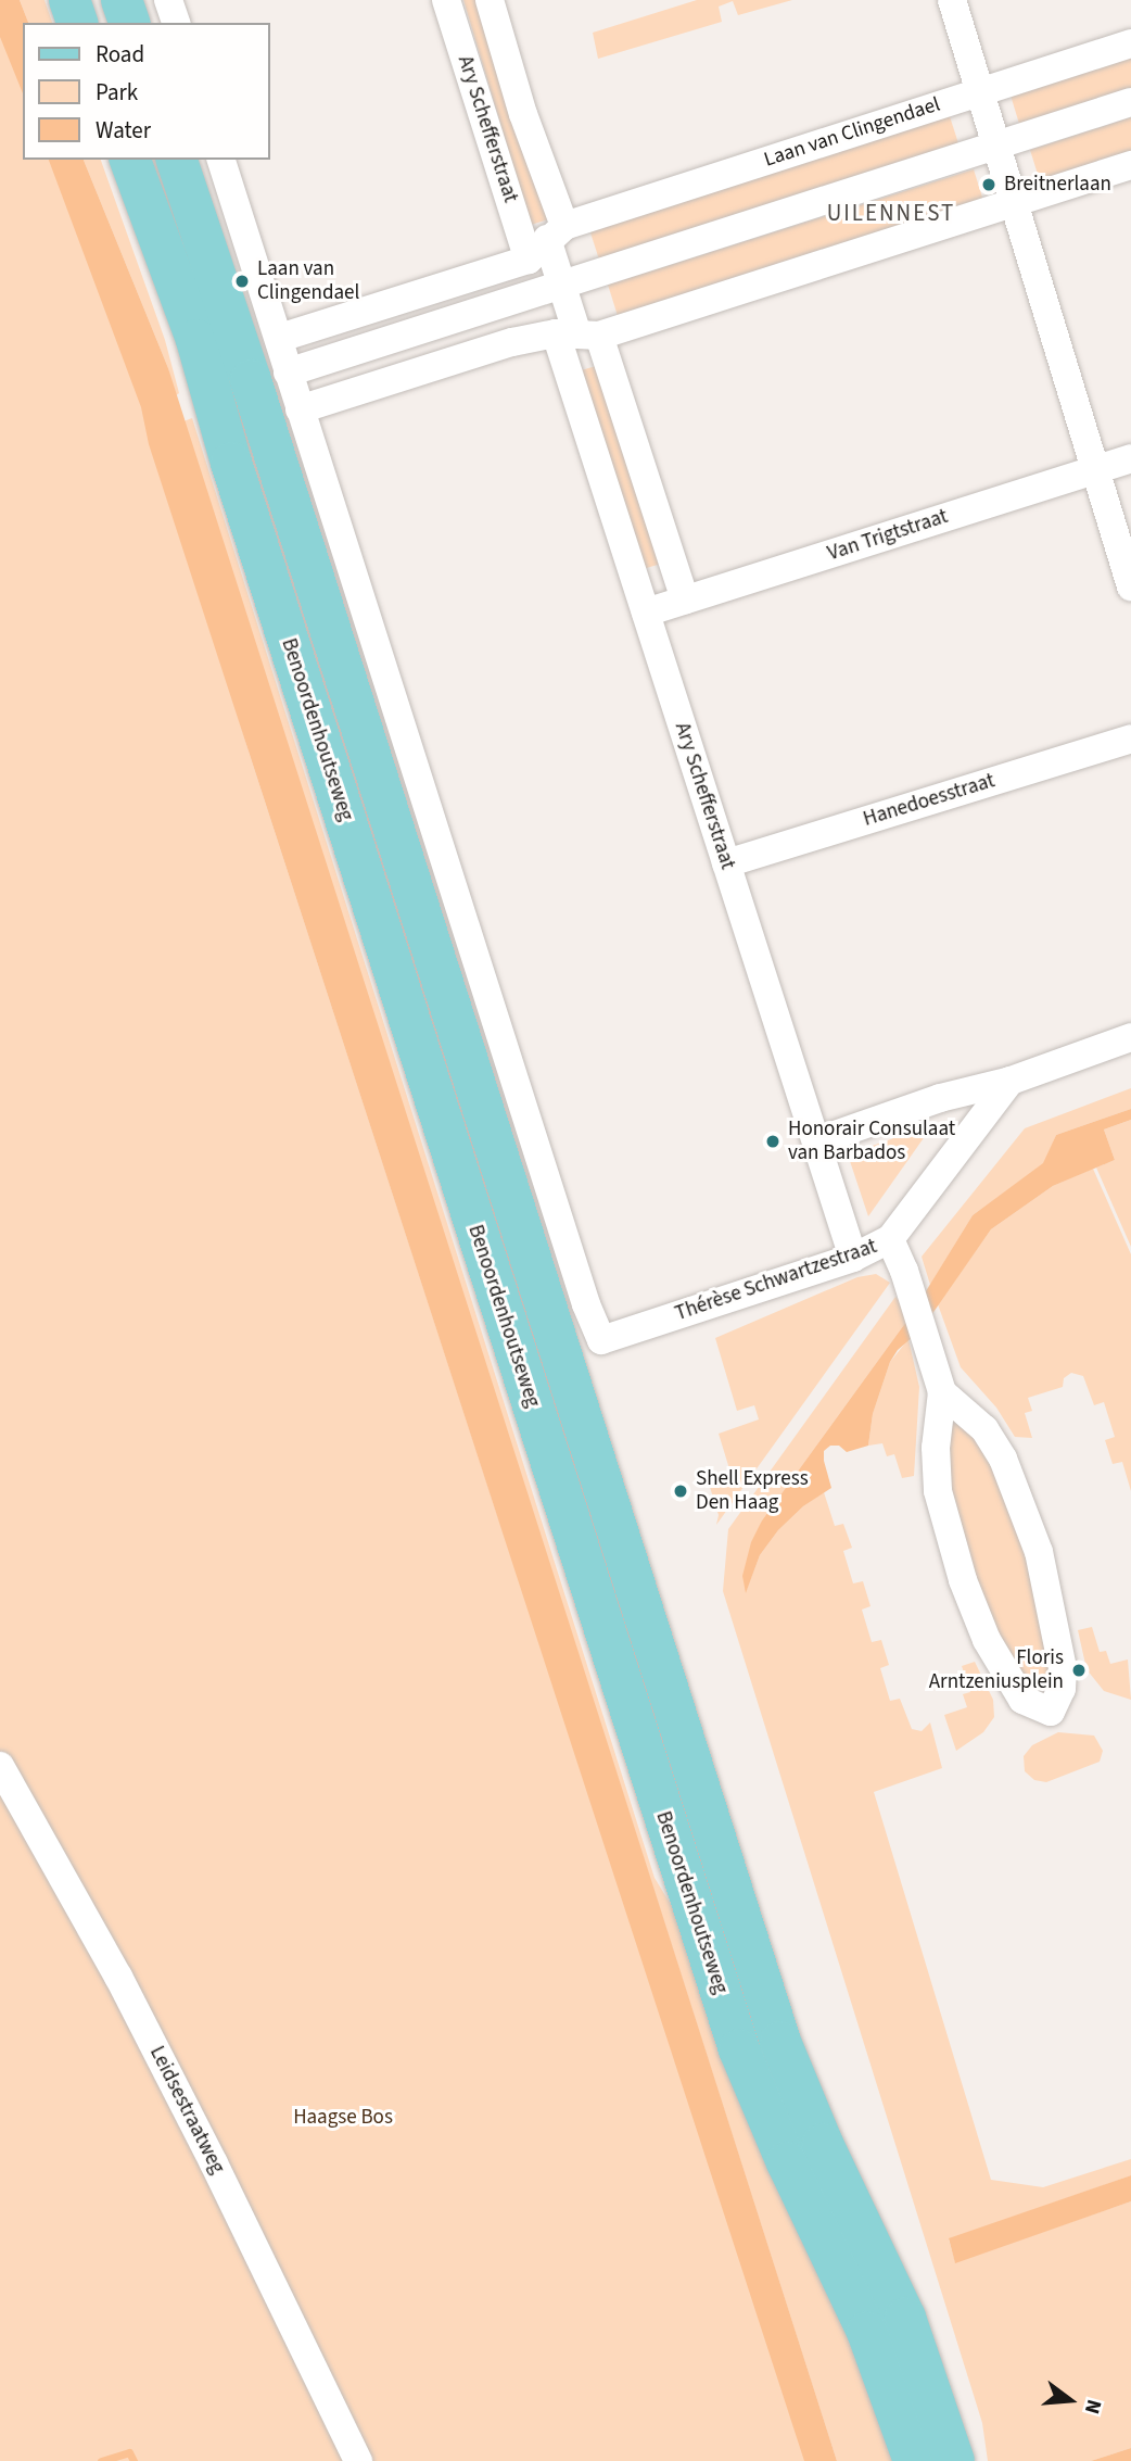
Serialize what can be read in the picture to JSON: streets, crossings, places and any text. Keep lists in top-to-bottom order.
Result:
{
  "streets": {
    "main road": ["Benoordenhoutseweg"],
    "street": [
      "Ary Schefferstraat",
      "Laan van Clingendael",
      "Van Trigtstraat",
      "Hanedoesstraat",
      "Thérèse Schwartzestraat",
      "Leidsestraatweg"
    ]
  },
  "crossings": [
    ["Ary Schefferstraat", "Laan van Clingendael"],
    ["Ary Schefferstraat", "Van Trigtstraat"],
    ["Ary Schefferstraat", "Hanedoesstraat"],
    ["Ary Schefferstraat", "Thérèse Schwartzestraat"]
  ],
  "districts": ["UILENNEST"],
  "parks": ["Haagse Bos"],
  "places": [
    "Breitnerlaan",
    "Laan van Clingendael",
    "Honorair Consulaat van Barbados",
    "Shell Express Den Haag",
    "Floris Arntzeniusplein"
  ],
  "legend": ["Road", "Park", "Water"],
  "north": "right"
}
